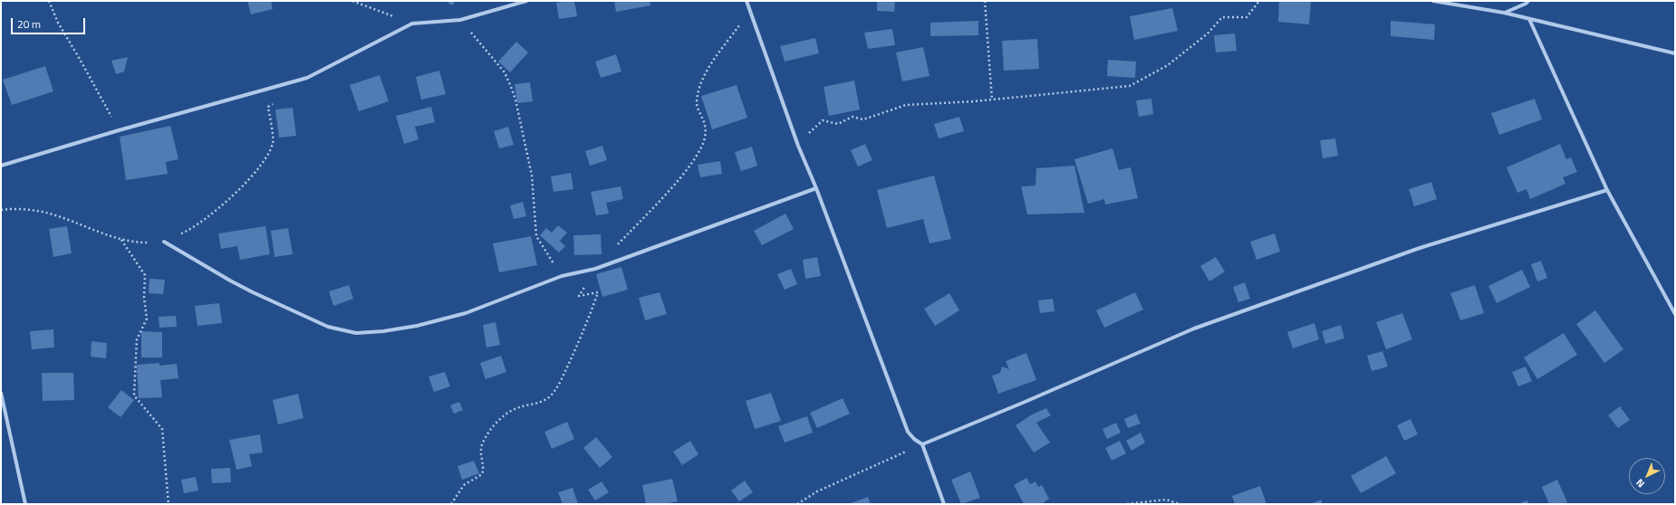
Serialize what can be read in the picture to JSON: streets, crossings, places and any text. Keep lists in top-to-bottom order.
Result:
{
  "scale_bar": "20 m",
  "north": "bottom left"
}
